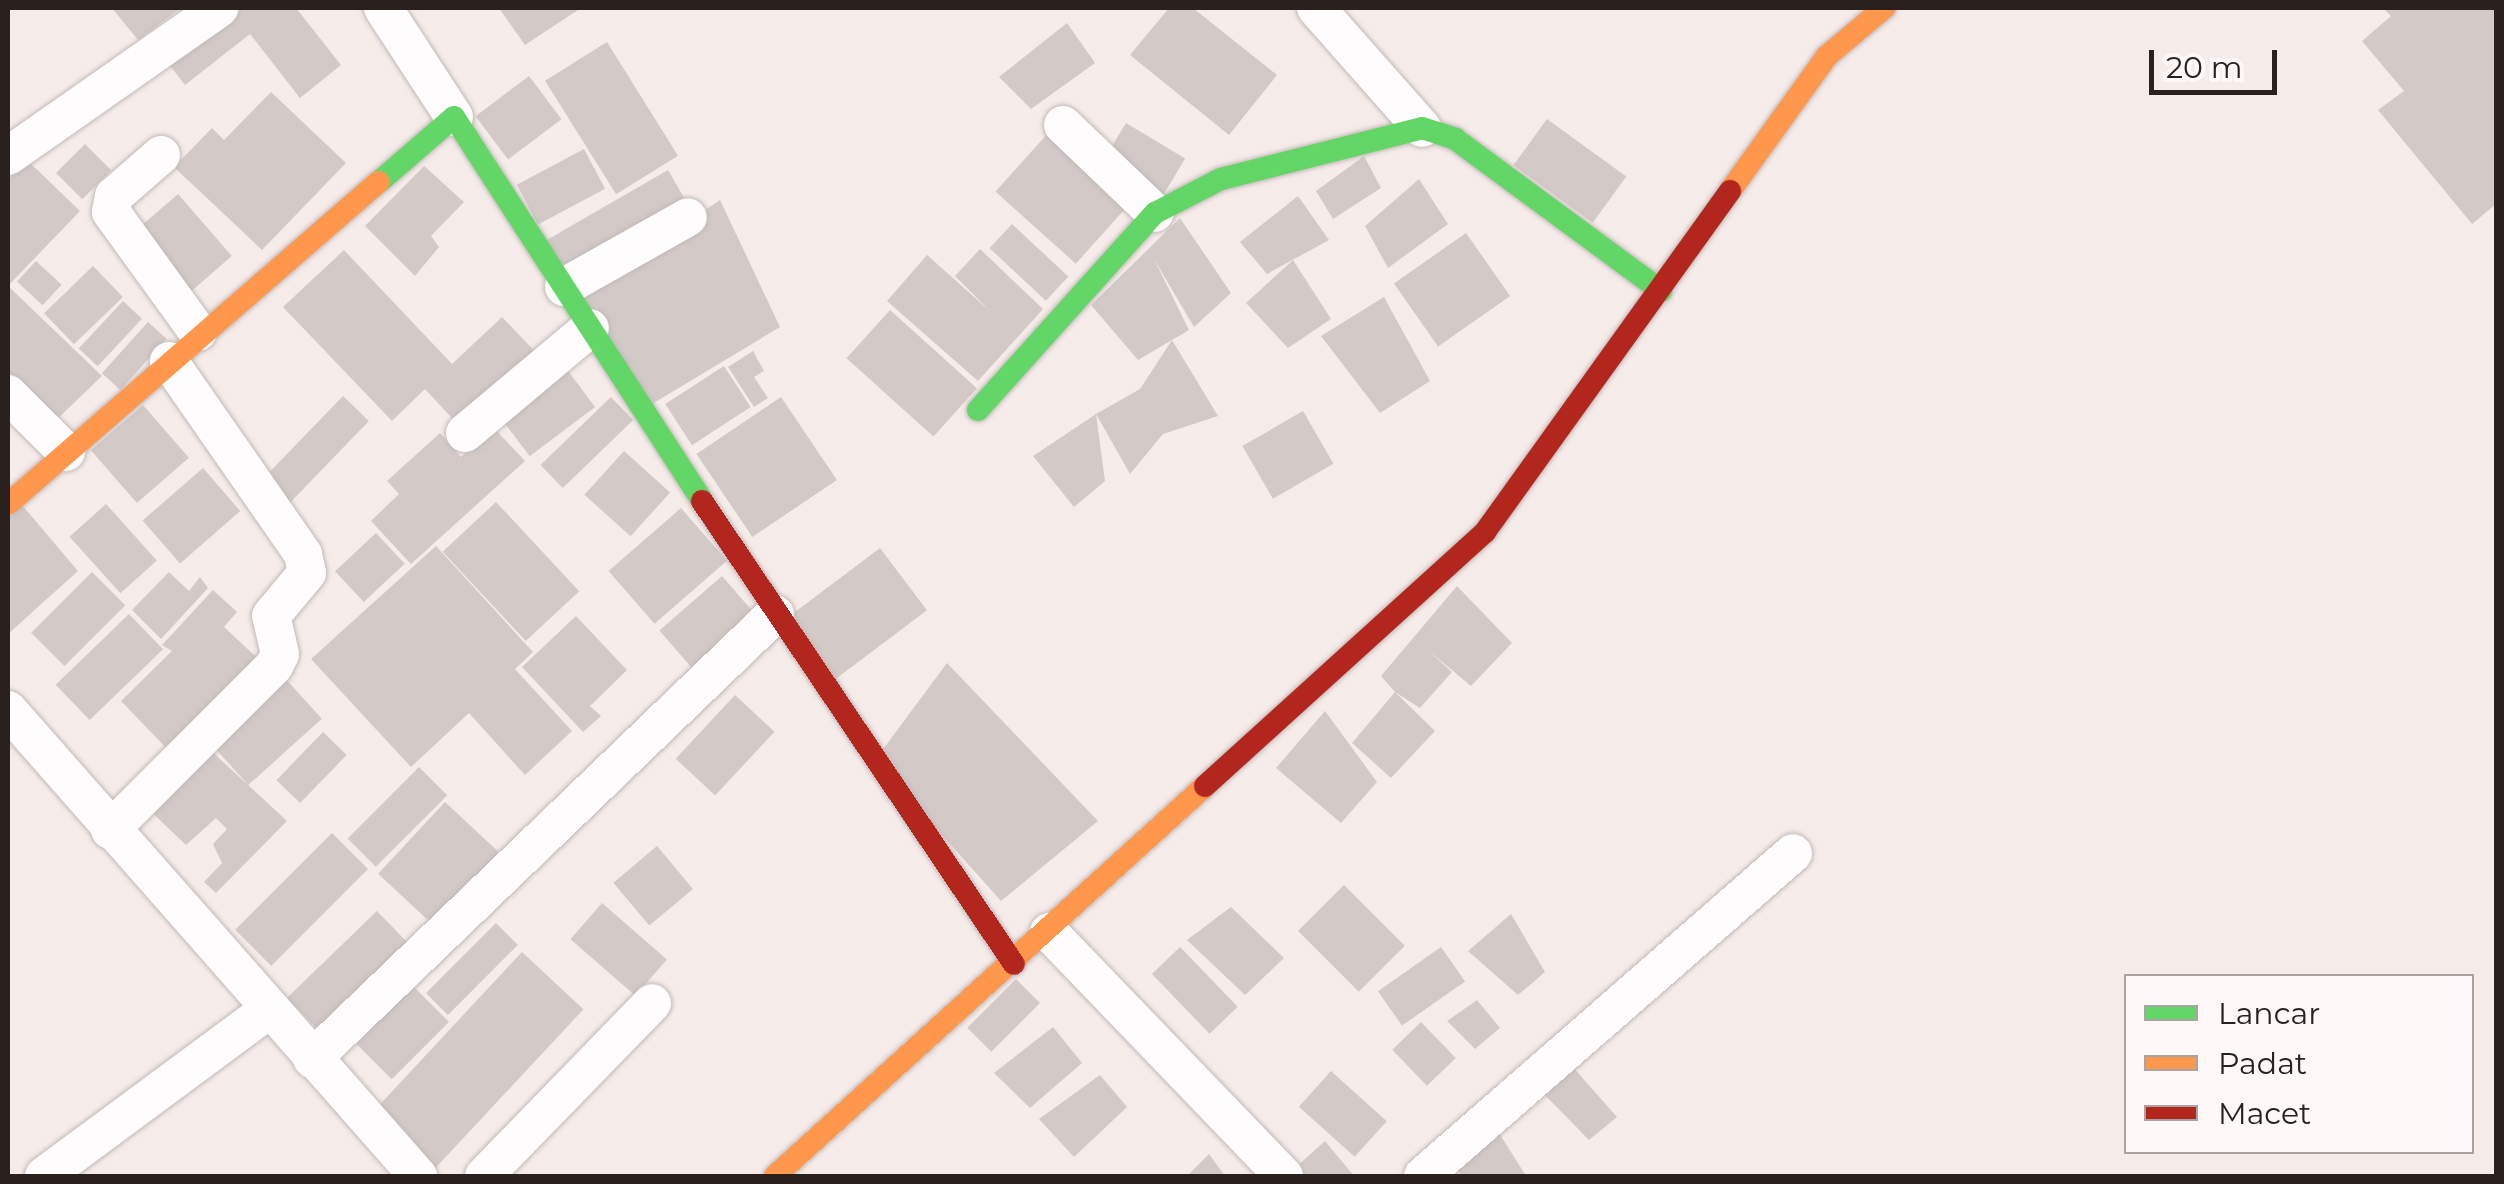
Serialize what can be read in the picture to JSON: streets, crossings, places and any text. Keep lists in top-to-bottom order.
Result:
{
  "legend": ["Lancar", "Padat", "Macet"],
  "scale_bar": "20 m"
}
